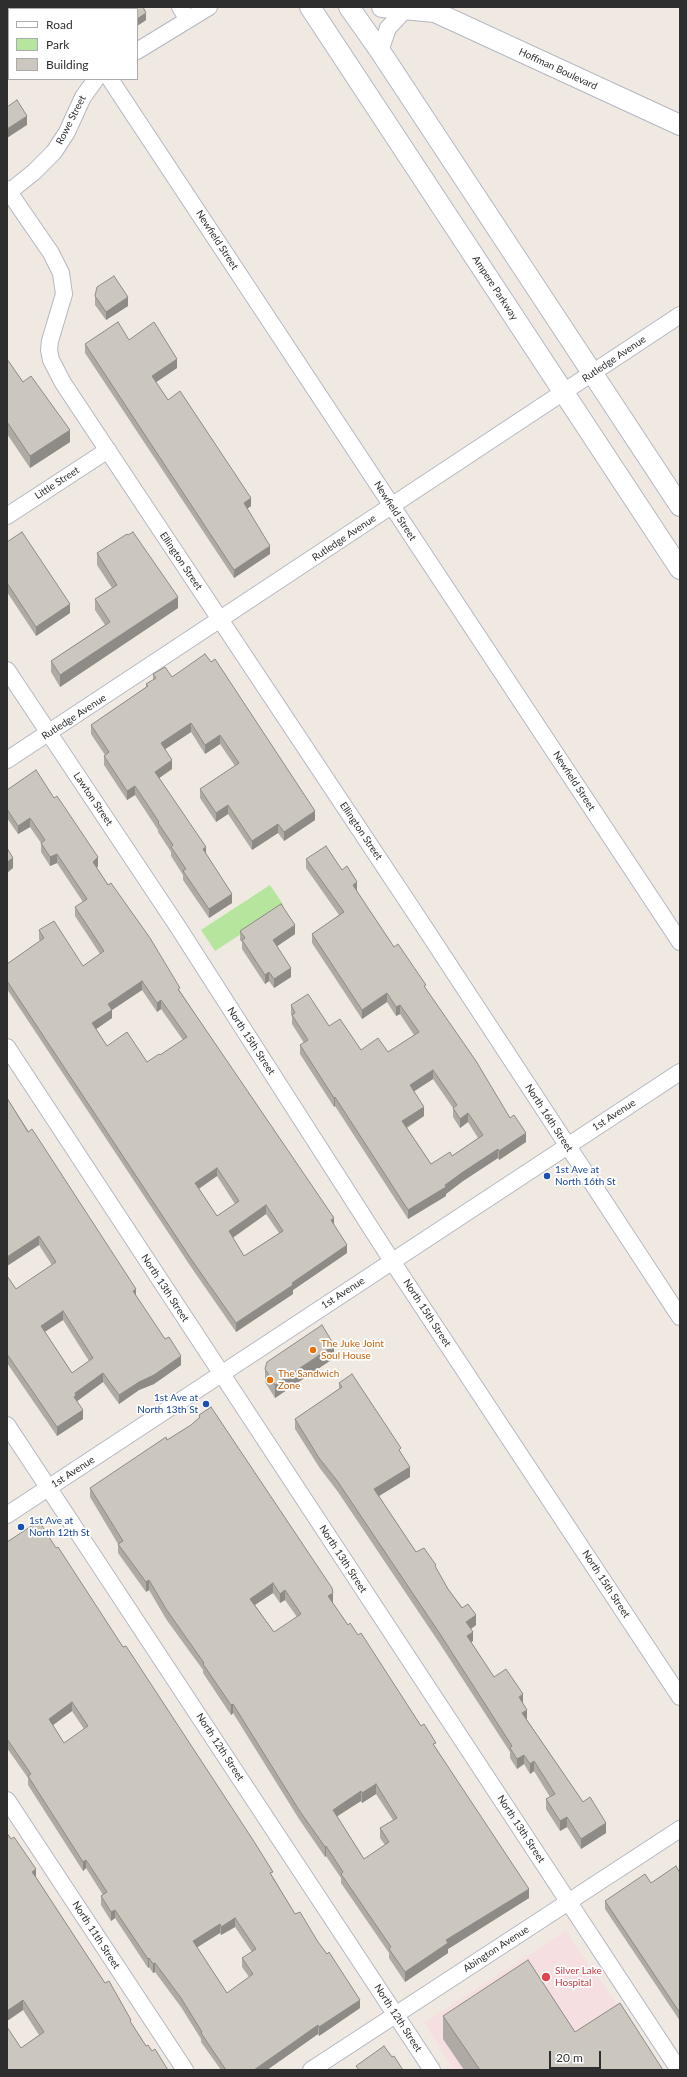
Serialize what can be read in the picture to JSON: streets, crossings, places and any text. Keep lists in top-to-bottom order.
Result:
{
  "streets": {
    "street": [
      "Hoffman Boulevard",
      "Rowe Street",
      "Newfield Street",
      "Ampere Parkway",
      "Rutledge Avenue",
      "Little Street",
      "Ellington Street",
      "Lawton Street",
      "North 15th Street",
      "1st Avenue",
      "North 16th Street",
      "North 13th Street",
      "North 12th Street",
      "North 11th Street",
      "Abington Avenue"
    ]
  },
  "crossings": [
    ["Rowe Street", "Ellington Street"],
    ["Newfield Street", "Rutledge Avenue"],
    ["Ampere Parkway", "Rutledge Avenue"],
    ["Rutledge Avenue", "Ellington Street"],
    ["Rutledge Avenue", "Lawton Street"],
    ["Little Street", "Ellington Street"],
    ["Ellington Street", "North 16th Street"],
    ["Lawton Street", "North 15th Street"],
    ["North 15th Street", "1st Avenue"],
    ["1st Avenue", "North 16th Street"],
    ["1st Avenue", "North 13th Street"],
    ["1st Avenue", "North 12th Street"],
    ["North 13th Street", "Abington Avenue"],
    ["North 12th Street", "Abington Avenue"]
  ],
  "places": [
    "1st Ave at North 16th St",
    "The Juke Joint Soul House",
    "The Sandwich Zone",
    "1st Ave at North 13th St",
    "1st Ave at North 12th St",
    "Silver Lake Hospital"
  ],
  "legend": ["Road", "Park", "Building"],
  "scale_bar": "20 m"
}
